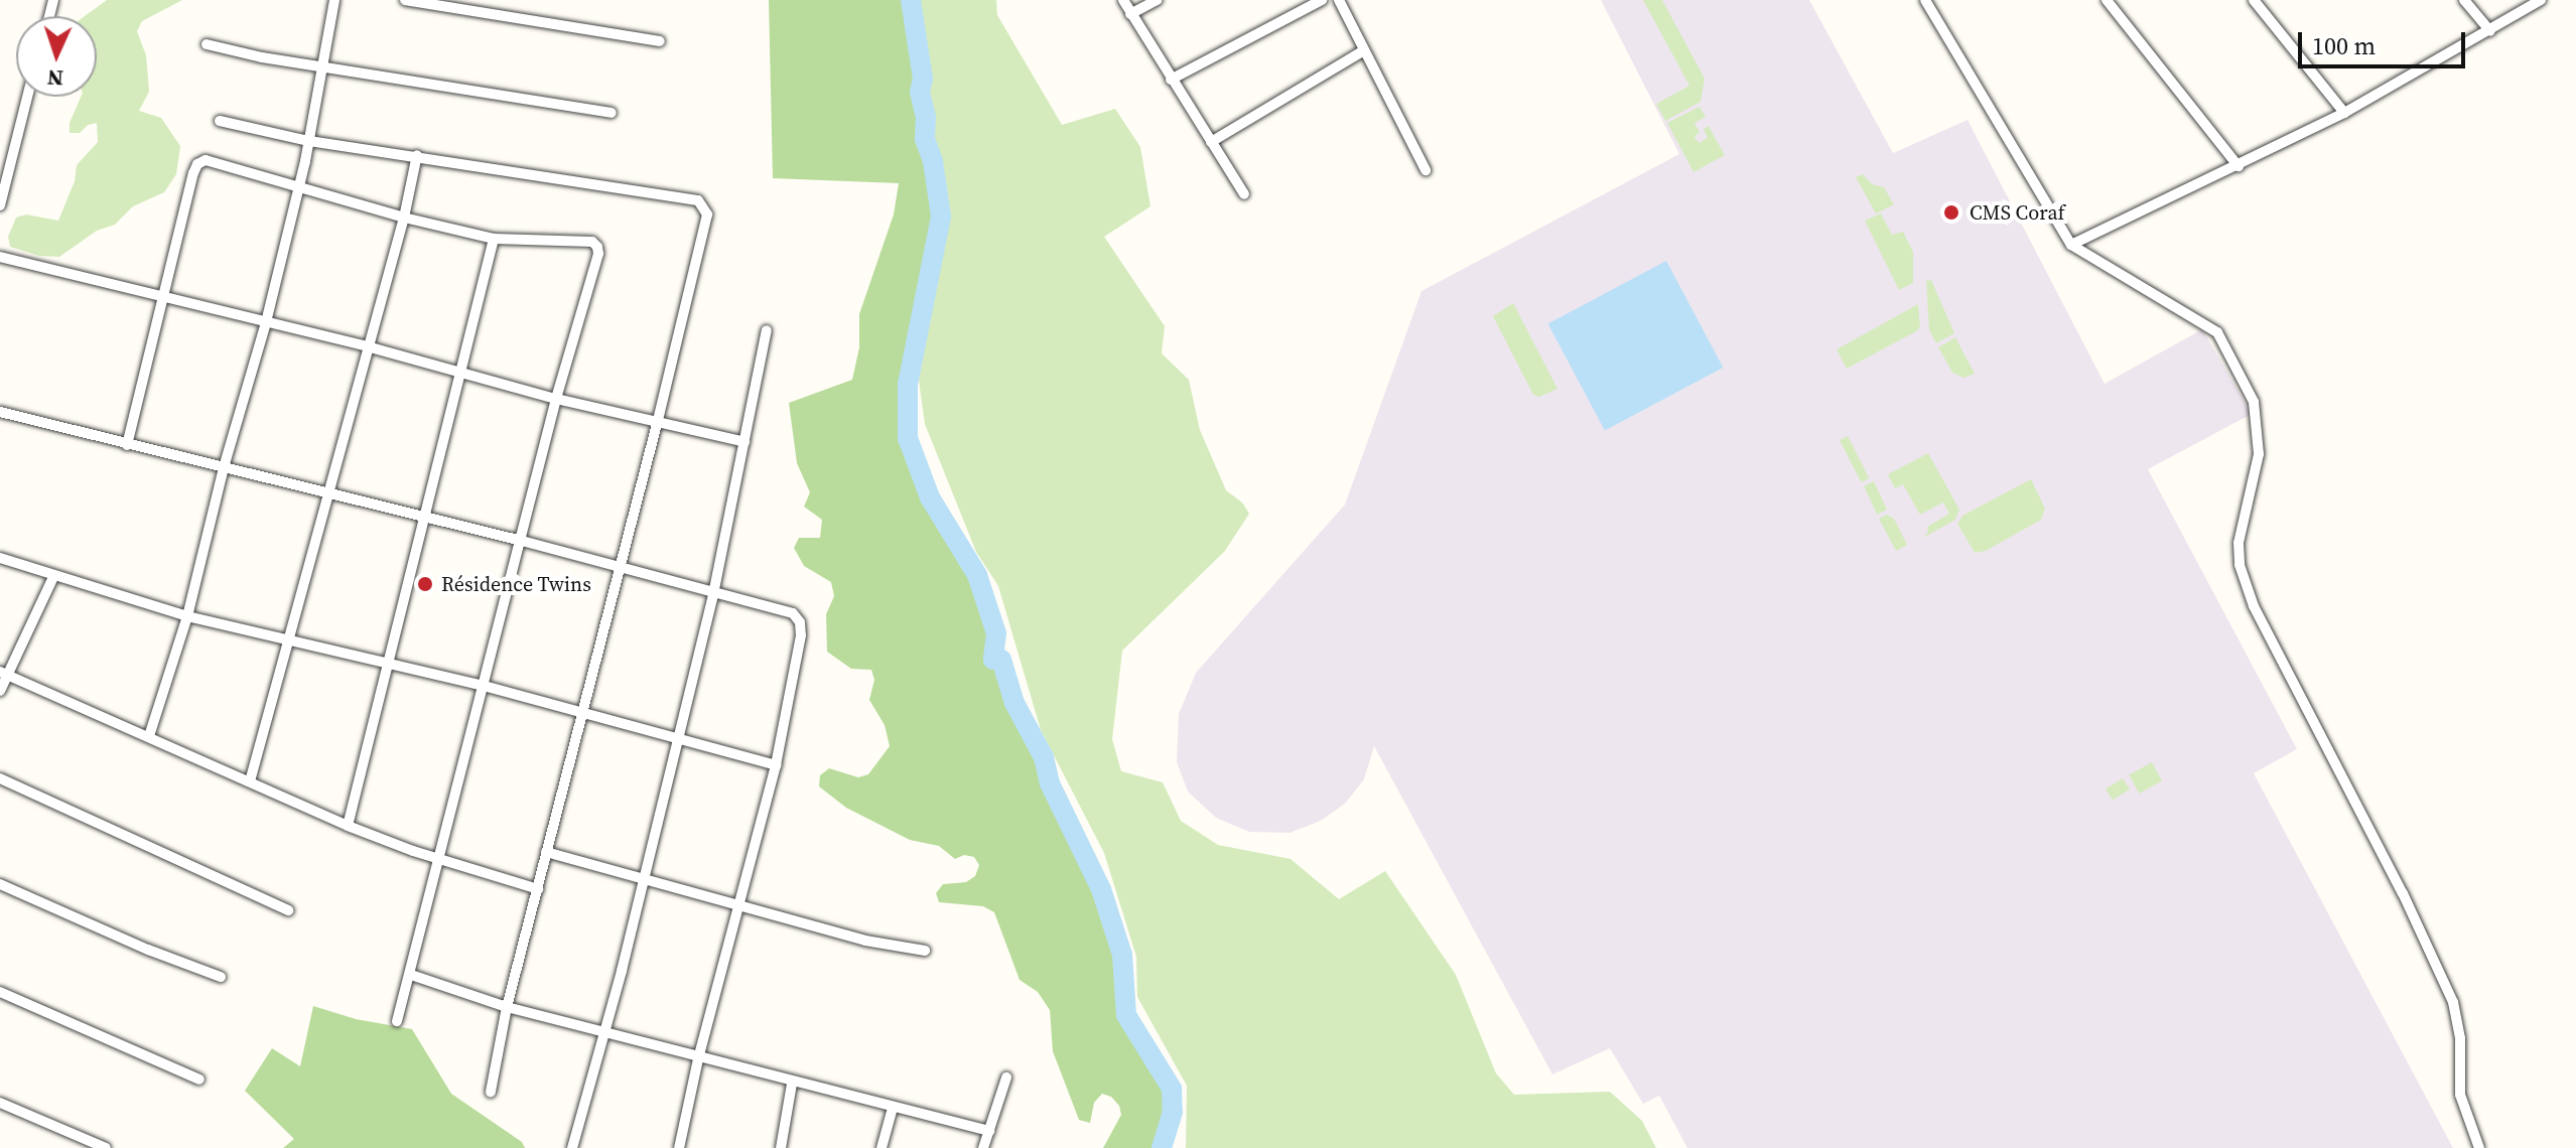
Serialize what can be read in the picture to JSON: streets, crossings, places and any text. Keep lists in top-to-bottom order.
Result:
{
  "places": ["CMS Coraf", "Résidence Twins"],
  "scale_bar": "100 m",
  "north": "bottom"
}
